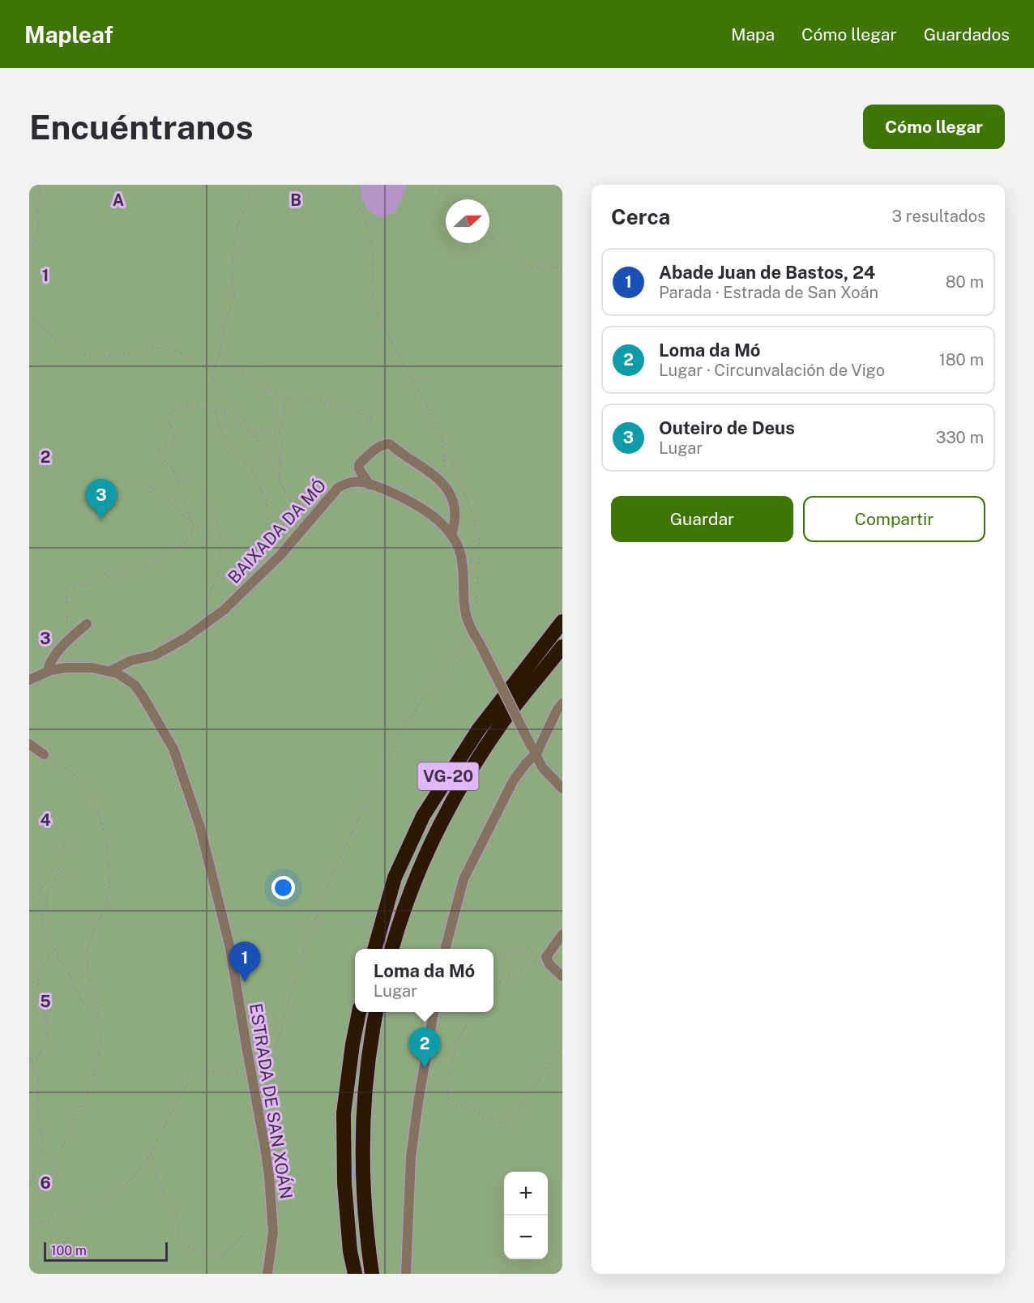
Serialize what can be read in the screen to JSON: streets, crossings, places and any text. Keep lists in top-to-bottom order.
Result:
{
  "streets": {
    "highway": ["VG-20"],
    "street": ["BAIXADA DA MÓ", "ESTRADA DE SAN XOÁN"]
  },
  "crossings": [
    ["BAIXADA DA MÓ", "ESTRADA DE SAN XOÁN"]
  ],
  "scale_bar": "100 m",
  "north": "right",
  "page": {
    "header": "Mapleaf",
    "nav": ["Mapa", "Cómo llegar", "Guardados"],
    "buttons": [
      "Cómo llegar",
      ["Guardar", "Compartir"]
    ],
    "title": "Encuéntranos",
    "heading": ["Cerca", "3 resultados"],
    "list": [
      {
        "mark": "1",
        "name": "Abade Juan de Bastos, 24",
        "note": "Parada · Estrada de San Xoán",
        "value": "80 m"
      },
      {
        "mark": "2",
        "name": "Loma da Mó",
        "note": "Lugar · Circunvalación de Vigo",
        "value": "180 m"
      },
      {
        "mark": "3",
        "name": "Outeiro de Deus",
        "note": "Lugar",
        "value": "330 m"
      }
    ],
    "pins": ["3", "1", "2"],
    "popup": ["Loma da Mó", "Lugar"],
    "map_buttons": ["+", "−"],
    "scale": "100 m"
  },
  "grid": {
    "columns": ["A", "B"],
    "rows": [
      "1",
      "2",
      "3",
      "4",
      "5",
      "6"
    ]
  }
}
